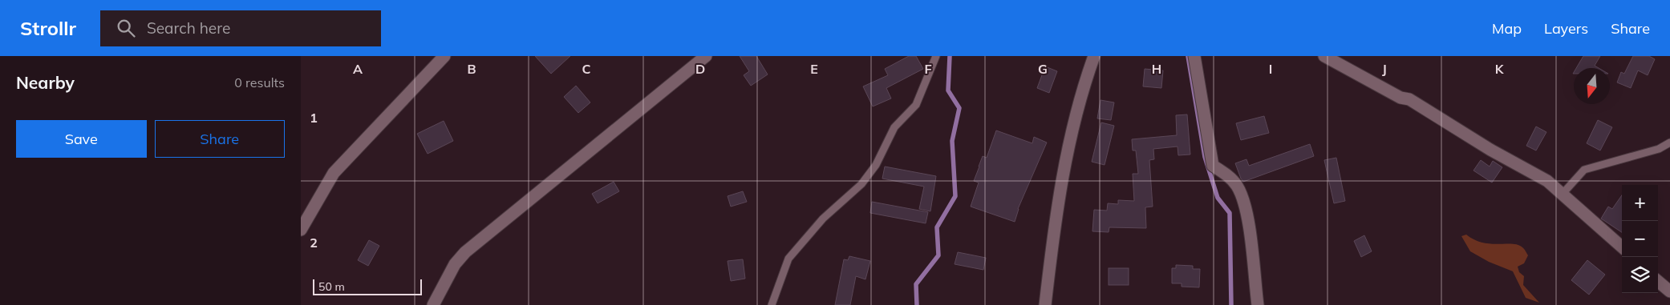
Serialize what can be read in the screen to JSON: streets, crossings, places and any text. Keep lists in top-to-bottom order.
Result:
{
  "scale_bar": "50 m",
  "north": "bottom",
  "page": {
    "header": "Strollr",
    "search": "Search here",
    "nav": ["Map", "Layers", "Share"],
    "heading": ["Nearby", "0 results"],
    "buttons": ["Save", "Share"],
    "map_buttons": ["+", "−"],
    "scale": "50 m"
  },
  "grid": {
    "columns": [
      "A",
      "B",
      "C",
      "D",
      "E",
      "F",
      "G",
      "H",
      "I",
      "J",
      "K"
    ],
    "rows": ["1", "2"]
  }
}
